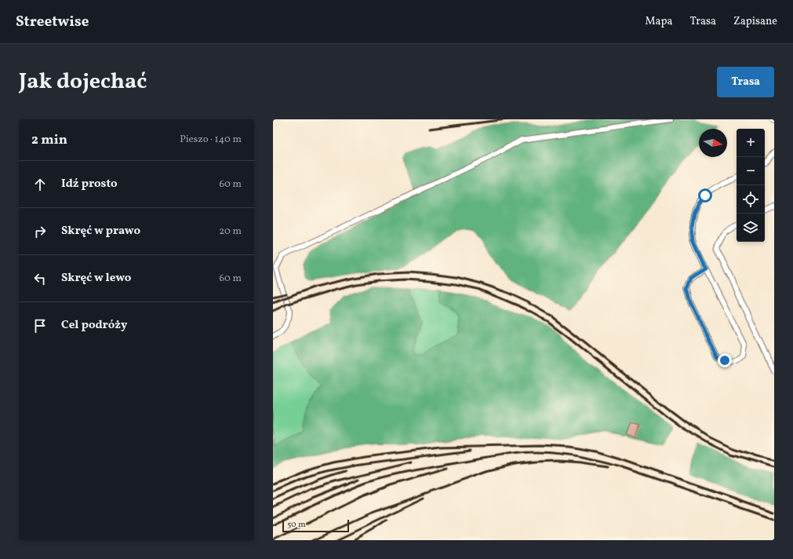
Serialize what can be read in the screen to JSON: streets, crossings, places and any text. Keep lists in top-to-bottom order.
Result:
{
  "scale_bar": "50 m",
  "north": "right",
  "page": {
    "header": "Streetwise",
    "nav": ["Mapa", "Trasa", "Zapisane"],
    "title": "Jak dojechać",
    "buttons": "Trasa",
    "heading": ["2 min", "Pieszo · 140 m"],
    "map_buttons": ["+", "−"],
    "list": [
      ["Idź prosto", "60 m"],
      ["Skręć w prawo", "20 m"],
      ["Skręć w lewo", "60 m"],
      "Cel podróży"
    ],
    "scale": "50 m"
  }
}
